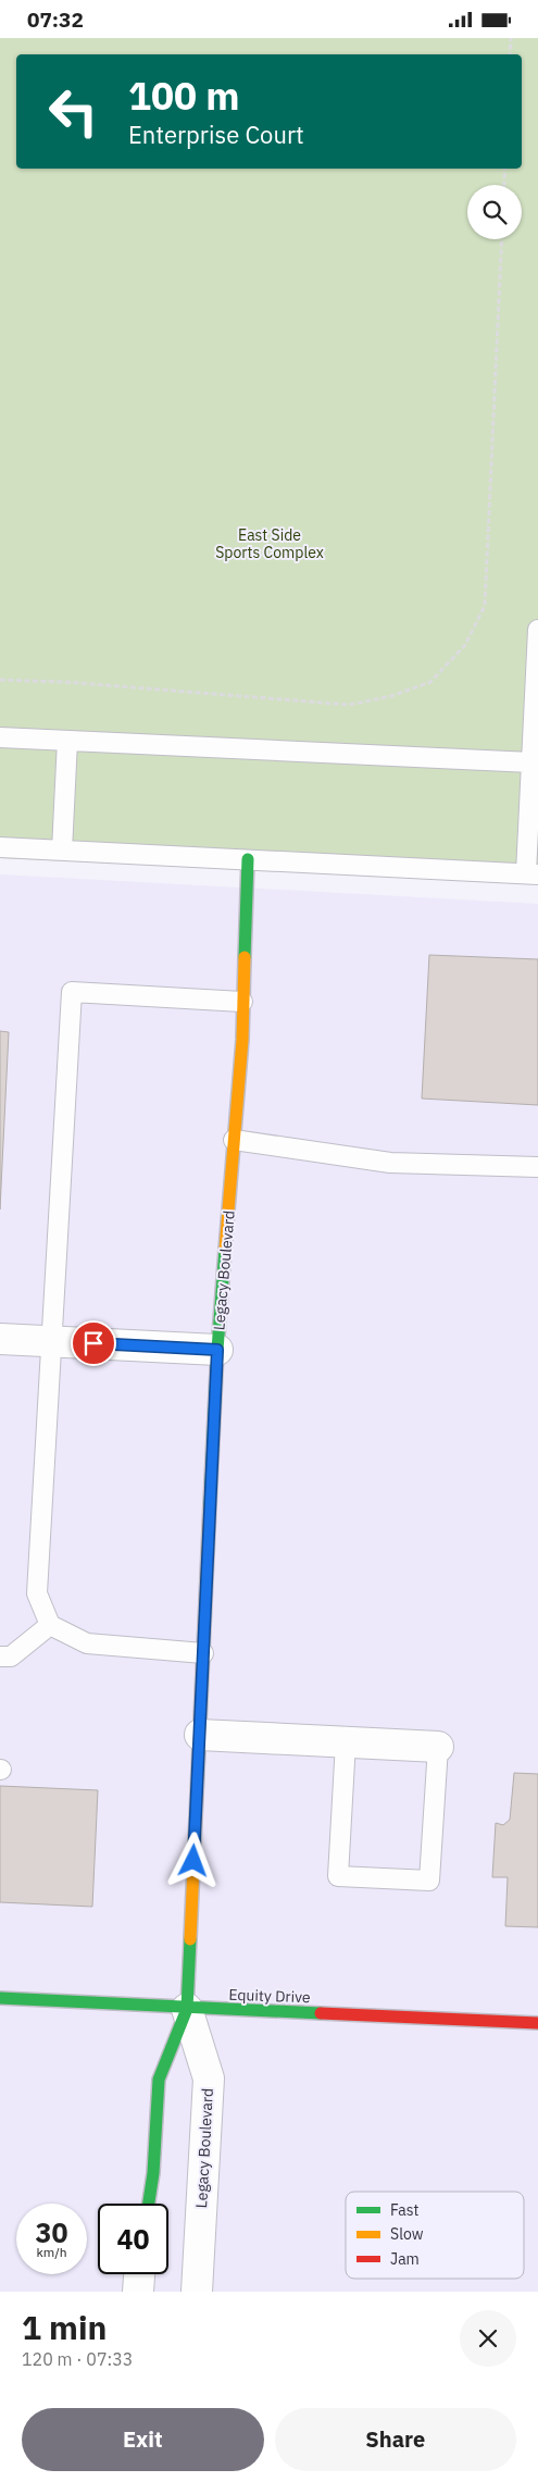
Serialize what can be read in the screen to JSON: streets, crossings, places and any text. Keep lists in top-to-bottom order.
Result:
{
  "streets": {
    "street": ["Legacy Boulevard", "Equity Drive"]
  },
  "crossings": [
    ["Legacy Boulevard", "Equity Drive"]
  ],
  "parks": ["East Side Sports Complex"],
  "legend": ["Fast", "Slow", "Jam"],
  "page": {
    "status": "07:32",
    "turn": ["100 m", "Enterprise Court"],
    "speed": "30 km/h",
    "limit": "40",
    "heading": ["1 min", "120 m · 07:33"],
    "buttons": ["Exit", "Share"]
  }
}
